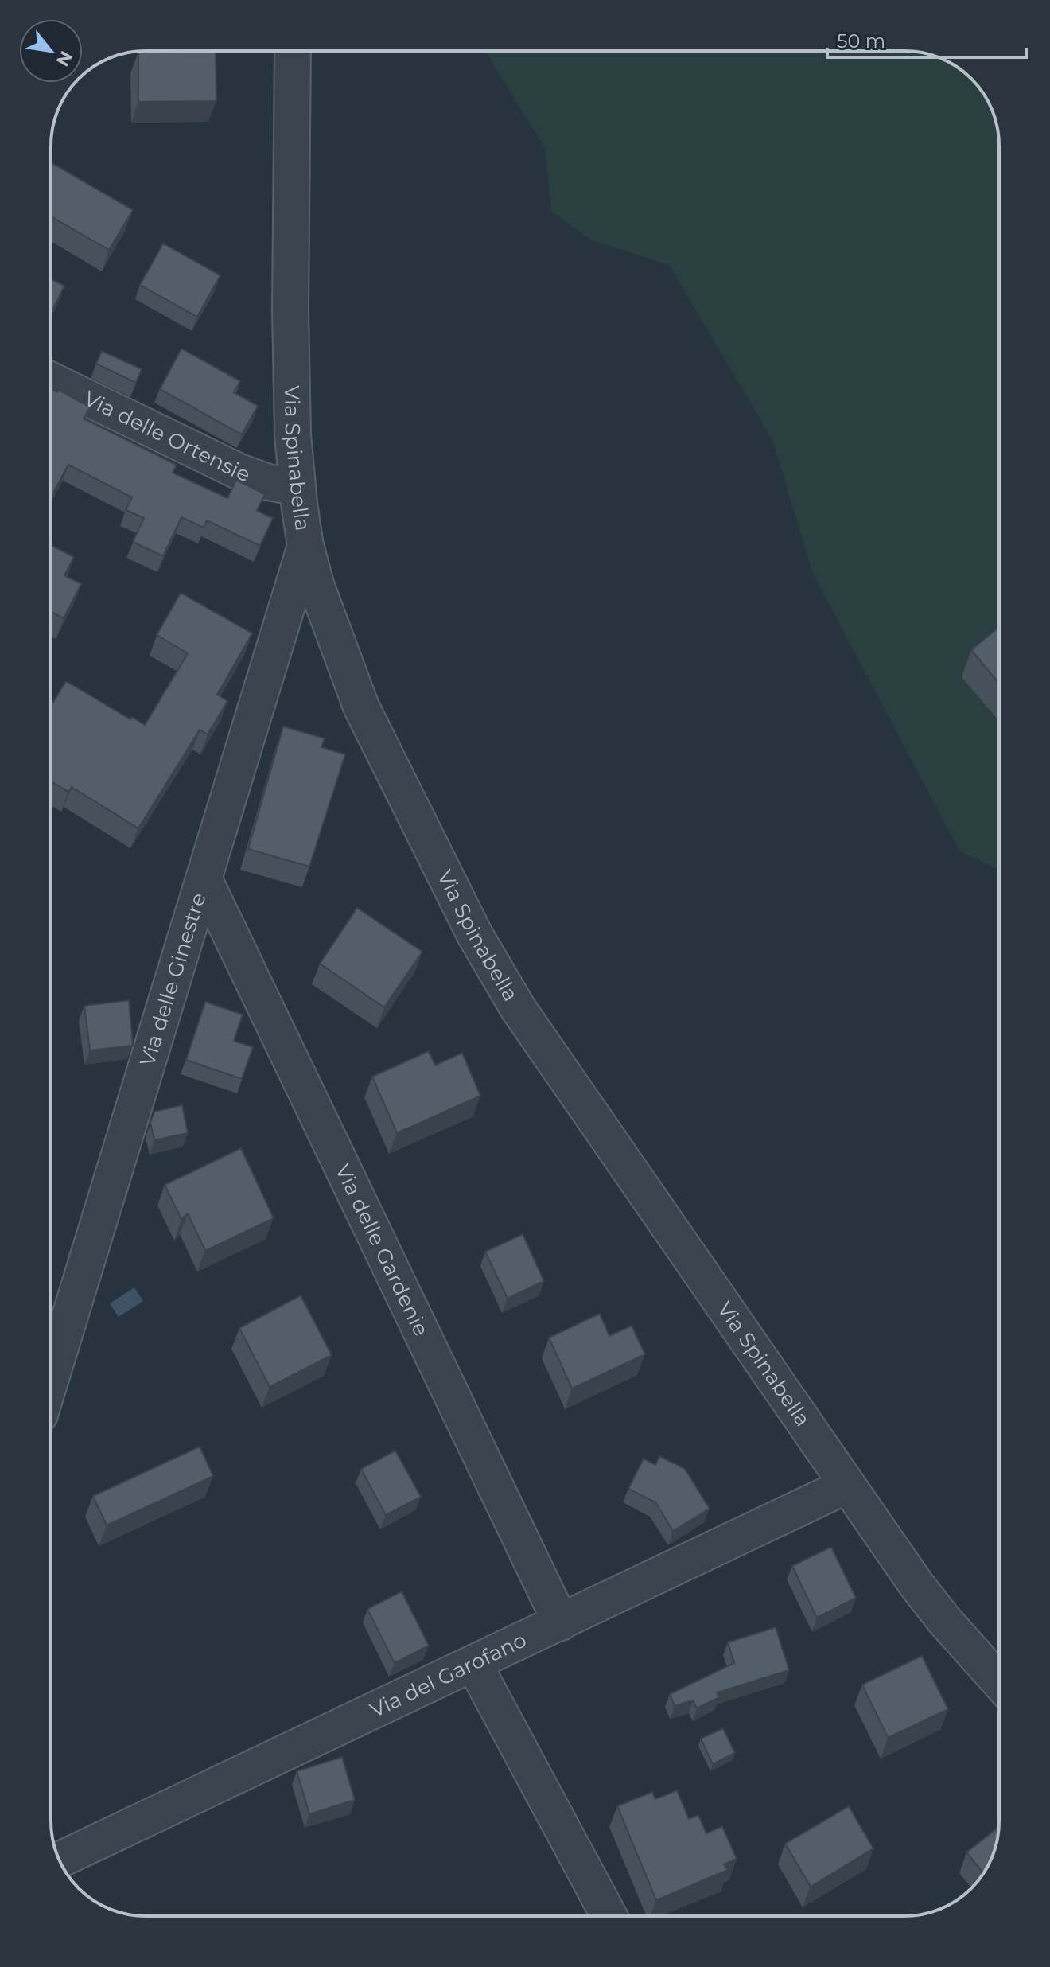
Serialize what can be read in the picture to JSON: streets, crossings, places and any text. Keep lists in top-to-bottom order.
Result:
{
  "streets": {
    "street": [
      "Via delle Ortensie",
      "Via Spinabella",
      "Via delle Ginestre",
      "Via delle Gardenie",
      "Via del Garofano"
    ]
  },
  "crossings": [
    ["Via delle Ortensie", "Via Spinabella"],
    ["Via Spinabella", "Via delle Ginestre"],
    ["Via Spinabella", "Via del Garofano"],
    ["Via delle Ginestre", "Via delle Gardenie"],
    ["Via delle Gardenie", "Via del Garofano"]
  ],
  "scale_bar": "50 m",
  "north": "bottom right"
}
